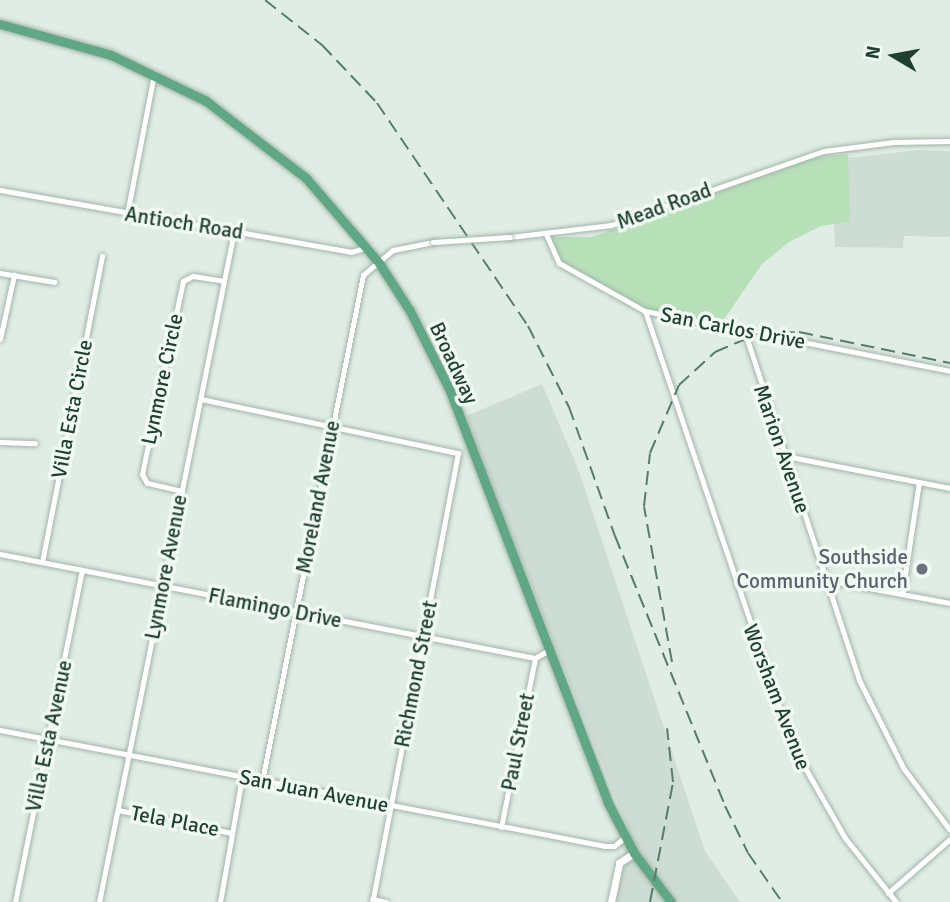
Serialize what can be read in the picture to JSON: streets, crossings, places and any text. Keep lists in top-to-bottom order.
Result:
{
  "streets": {
    "main road": ["Broadway"],
    "street": [
      "Mead Road",
      "Antioch Road",
      "San Carlos Drive",
      "Lynmore Circle",
      "Villa Esta Circle",
      "Marion Avenue",
      "Moreland Avenue",
      "Lynmore Avenue",
      "Flamingo Drive",
      "Richmond Street",
      "Worsham Avenue",
      "Villa Esta Avenue",
      "Paul Street",
      "San Juan Avenue",
      "Tela Place"
    ]
  },
  "crossings": [
    ["Mead Road", "San Carlos Drive"],
    ["Mead Road", "Broadway"],
    ["Mead Road", "Moreland Avenue"],
    ["Antioch Road", "Broadway"],
    ["Antioch Road", "Lynmore Avenue"],
    ["San Carlos Drive", "Marion Avenue"],
    ["San Carlos Drive", "Worsham Avenue"],
    ["Broadway", "Moreland Avenue"],
    ["Broadway", "San Juan Avenue"],
    ["Lynmore Circle", "Lynmore Avenue"],
    ["Villa Esta Circle", "Flamingo Drive"],
    ["Moreland Avenue", "Flamingo Drive"],
    ["Moreland Avenue", "San Juan Avenue"],
    ["Lynmore Avenue", "Flamingo Drive"],
    ["Lynmore Avenue", "San Juan Avenue"],
    ["Lynmore Avenue", "Tela Place"],
    ["Flamingo Drive", "Richmond Street"],
    ["Flamingo Drive", "Villa Esta Avenue"],
    ["Flamingo Drive", "Paul Street"],
    ["Richmond Street", "San Juan Avenue"],
    ["Villa Esta Avenue", "San Juan Avenue"],
    ["Paul Street", "San Juan Avenue"]
  ],
  "places": ["Southside Community Church"],
  "north": "left"
}
